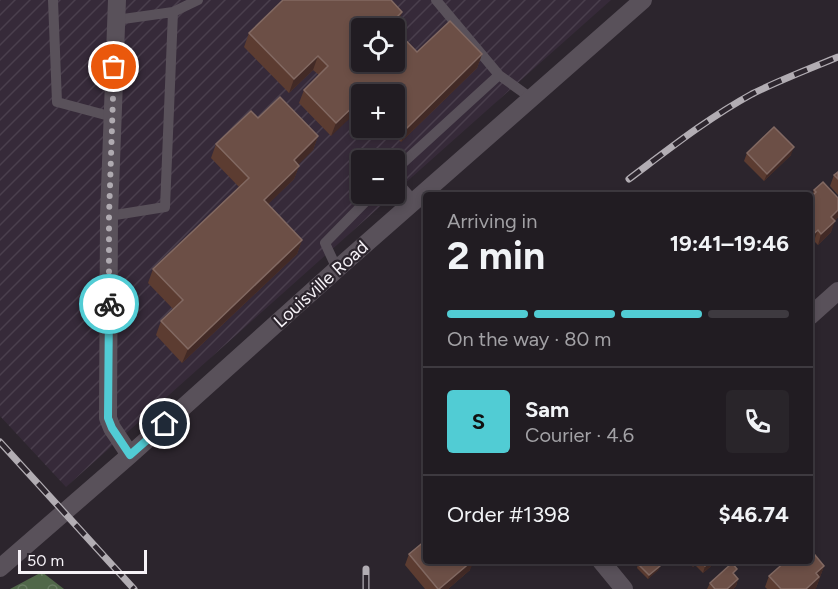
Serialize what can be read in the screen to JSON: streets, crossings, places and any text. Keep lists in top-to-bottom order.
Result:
{
  "streets": {
    "main road": ["Louisville Road"]
  },
  "scale_bar": "50 m",
  "page": {
    "map_buttons": ["+", "−"],
    "heading": ["2 min", "Arriving in", "19:41–19:46"],
    "panel": [
      "Sam",
      "Courier · 4.6",
      "Order #1398",
      "$46.74"
    ],
    "bar": "On the way · 80 m",
    "round": "S",
    "scale": "50 m"
  }
}
